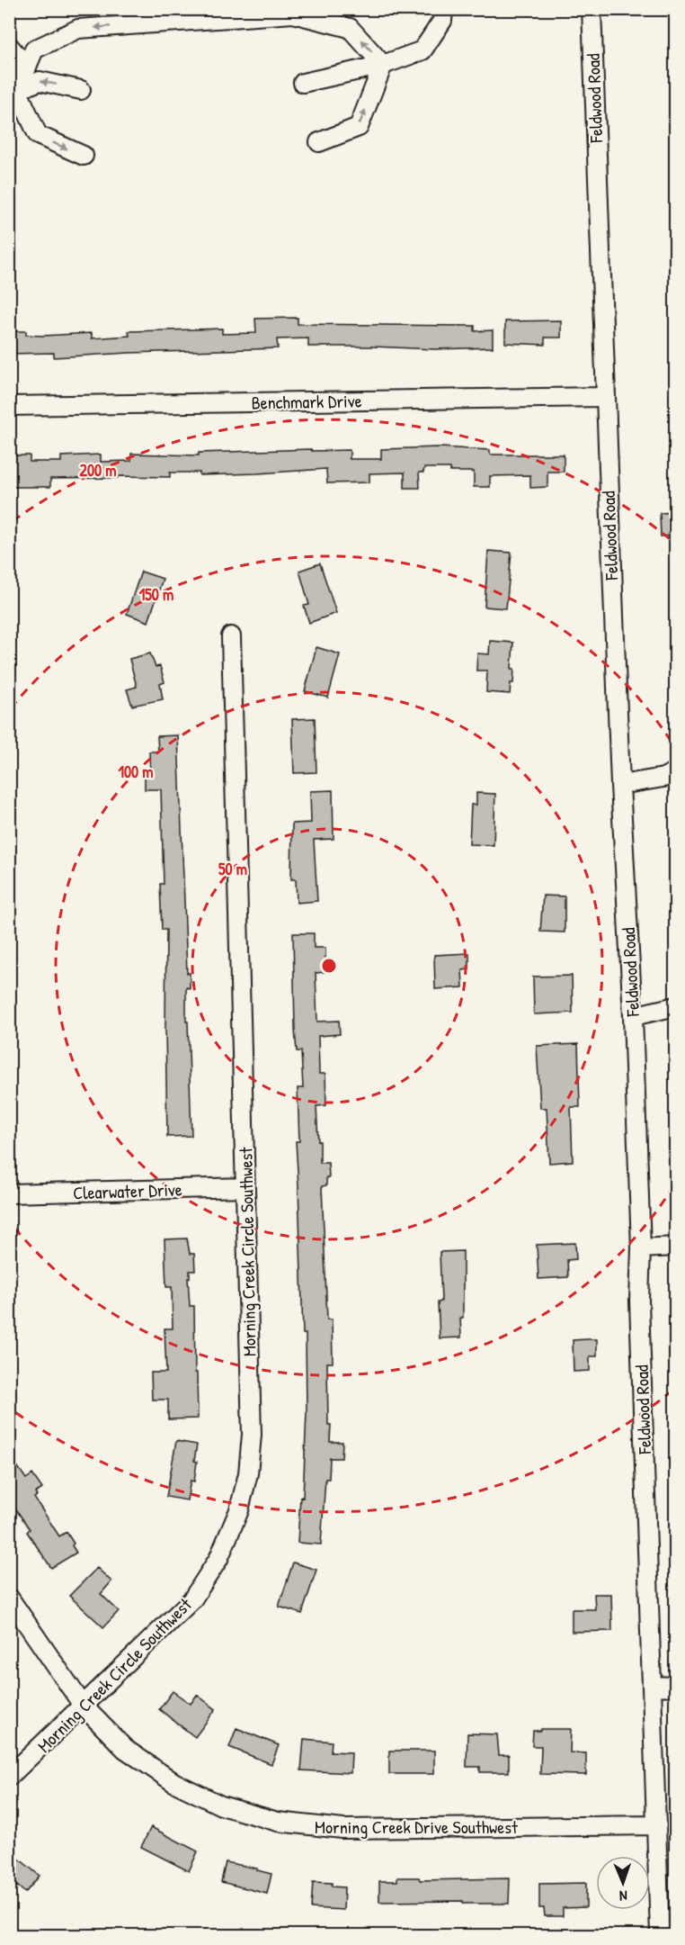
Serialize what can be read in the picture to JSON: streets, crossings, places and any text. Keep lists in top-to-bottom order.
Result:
{
  "streets": {
    "street": [
      "Feldwood Road",
      "Benchmark Drive",
      "Clearwater Drive",
      "Morning Creek Circle Southwest",
      "Morning Creek Drive Southwest"
    ]
  },
  "crossings": [
    ["Feldwood Road", "Benchmark Drive"],
    ["Feldwood Road", "Morning Creek Drive Southwest"],
    ["Clearwater Drive", "Morning Creek Circle Southwest"],
    ["Morning Creek Circle Southwest", "Morning Creek Drive Southwest"]
  ],
  "north": "bottom",
  "rings": [
    "200 m",
    "150 m",
    "100 m",
    "50 m"
  ]
}
